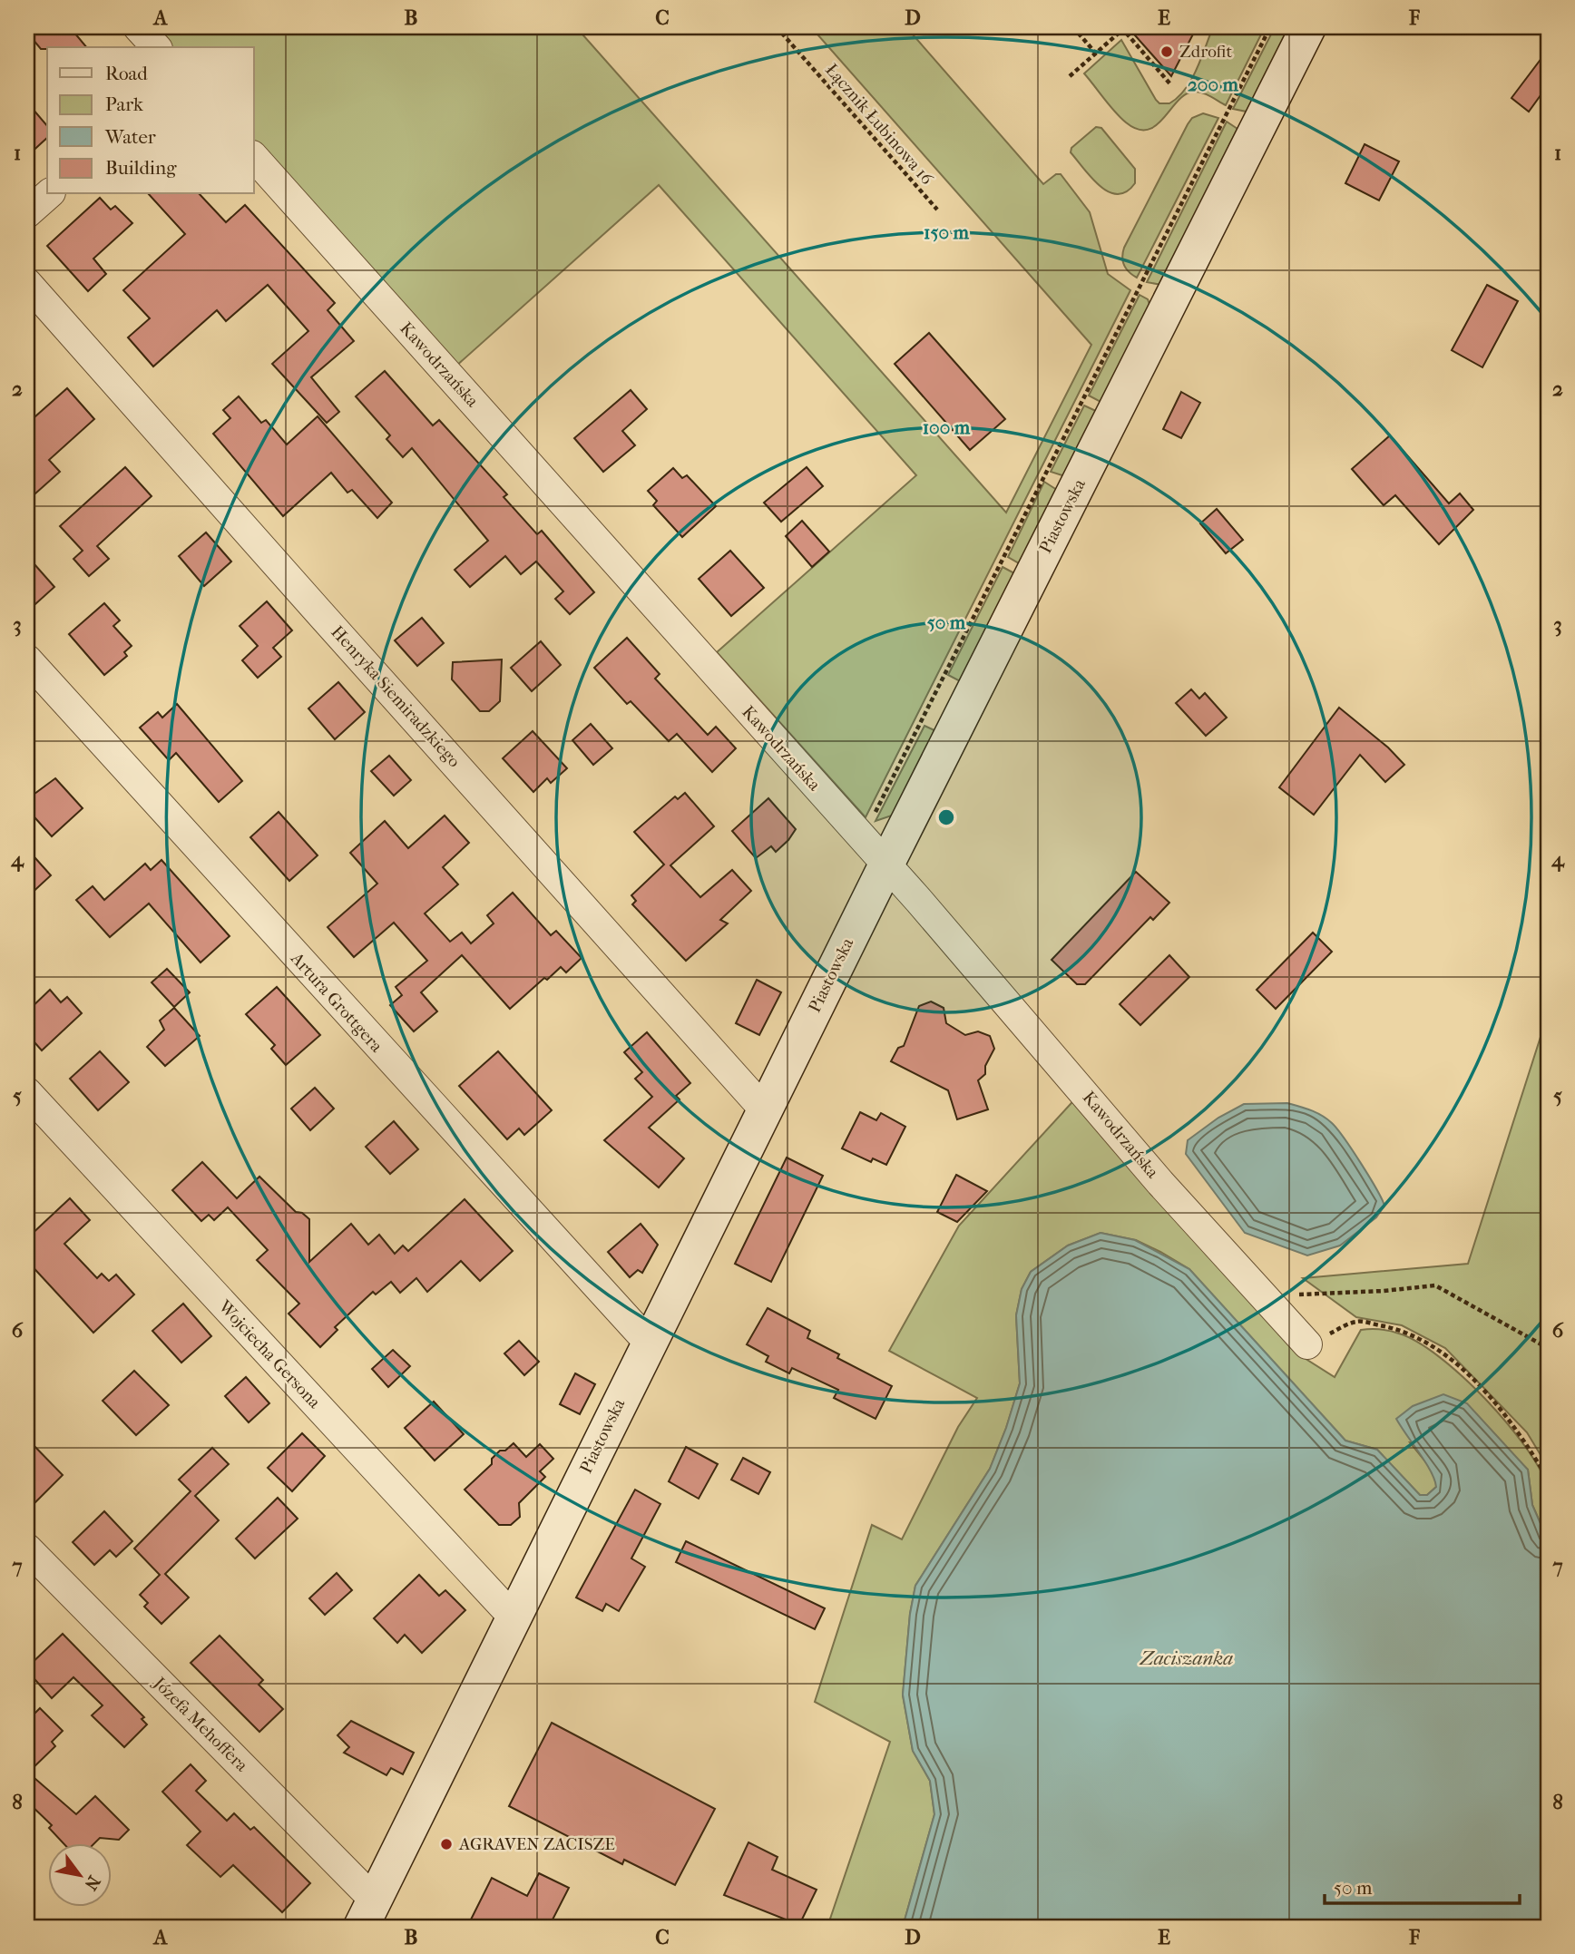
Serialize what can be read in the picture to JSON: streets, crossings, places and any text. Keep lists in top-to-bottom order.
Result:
{
  "streets": {
    "street": [
      "Kawodrzańska",
      "Piastowska",
      "Henryka Siemiradzkiego",
      "Artura Grottgera",
      "Wojciecha Gersona",
      "Józefa Mehoffera"
    ],
    "path": ["Łącznik Łubinowa 16"]
  },
  "crossings": [
    ["Kawodrzańska", "Piastowska"],
    ["Piastowska", "Henryka Siemiradzkiego"],
    ["Piastowska", "Artura Grottgera"],
    ["Piastowska", "Wojciecha Gersona"],
    ["Piastowska", "Józefa Mehoffera"]
  ],
  "water": ["Zaciszanka"],
  "places": ["Zdrofit", "AGRAVEN ZACISZE"],
  "legend": [
    "Road",
    "Park",
    "Water",
    "Building"
  ],
  "scale_bar": "50 m",
  "north": "bottom right",
  "grid": {
    "columns": [
      "A",
      "B",
      "C",
      "D",
      "E",
      "F"
    ],
    "rows": [
      "1",
      "2",
      "3",
      "4",
      "5",
      "6",
      "7",
      "8"
    ]
  },
  "rings": [
    "200 m",
    "150 m",
    "100 m",
    "50 m"
  ]
}
